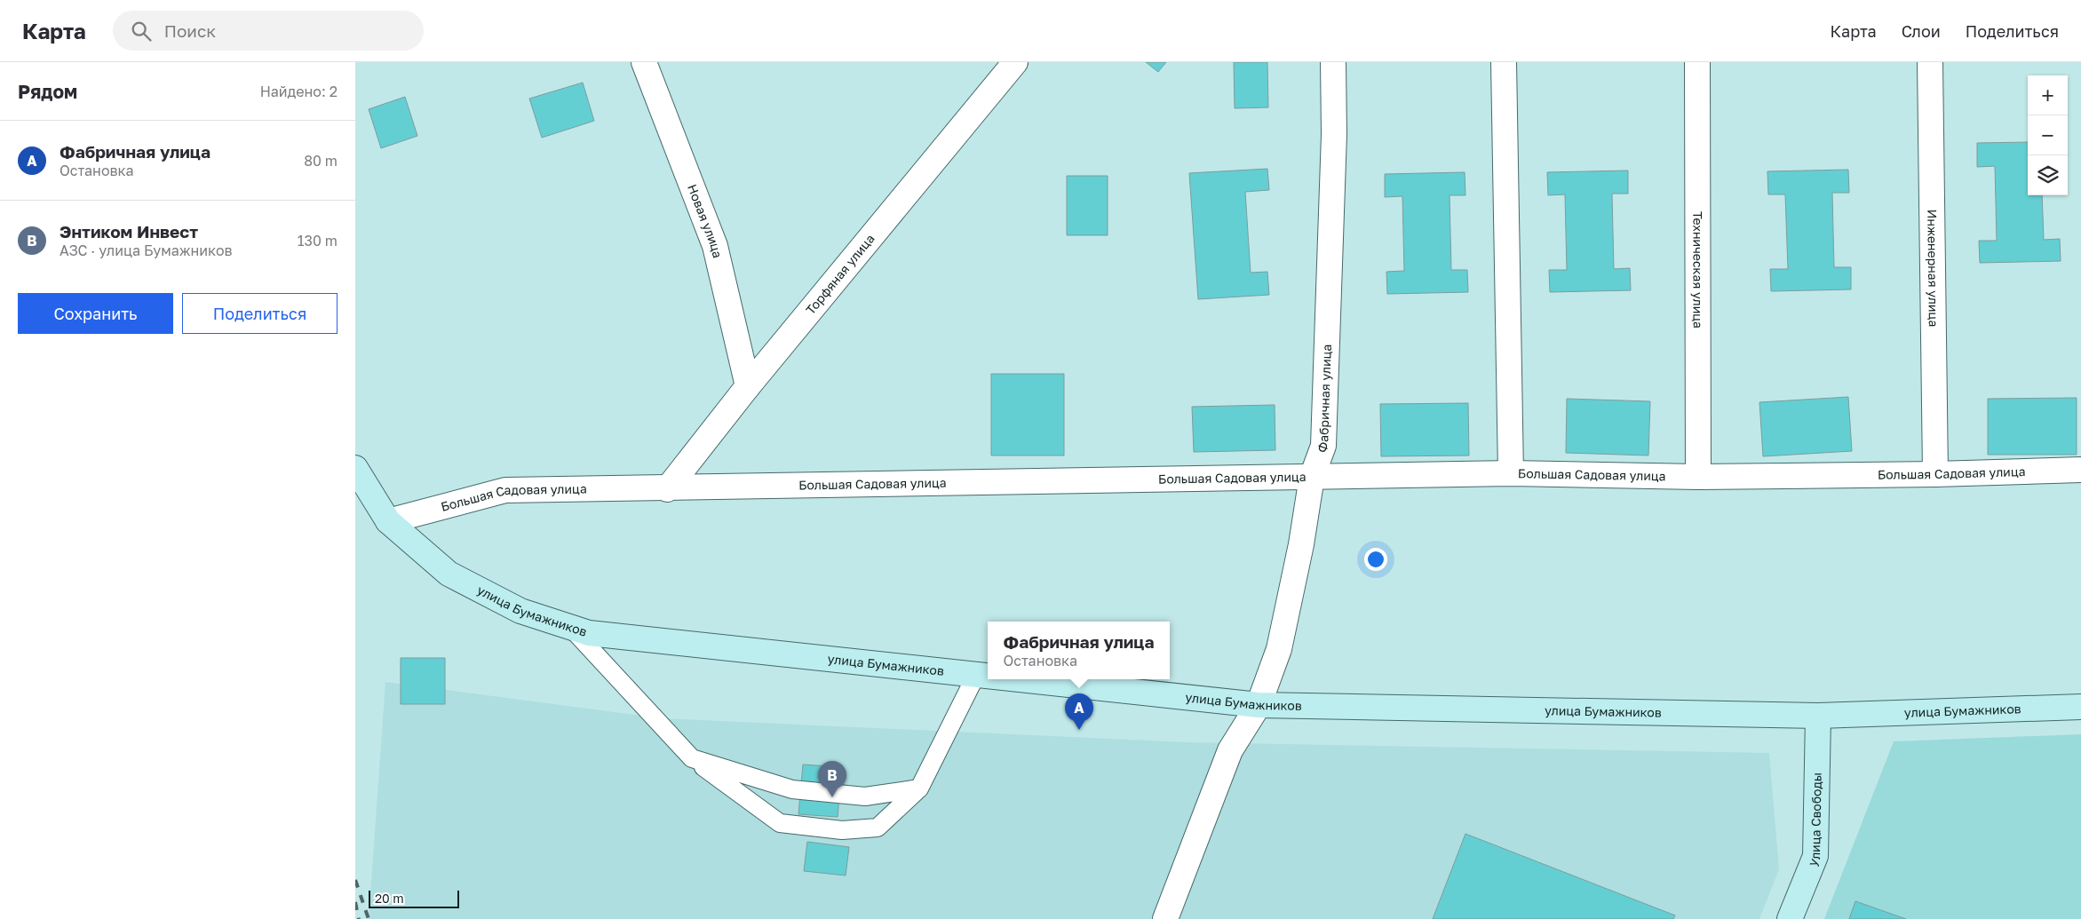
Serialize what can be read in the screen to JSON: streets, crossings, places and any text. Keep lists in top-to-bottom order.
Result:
{
  "streets": {
    "main road": ["улица Бумажников", "улица Свободы"],
    "street": [
      "Новая улица",
      "Инженерная улица",
      "Техническая улица",
      "Торфяная улица",
      "Фабричная улица",
      "Большая Садовая улица"
    ]
  },
  "crossings": [
    ["Новая улица", "Торфяная улица"],
    ["Инженерная улица", "Большая Садовая улица"],
    ["Техническая улица", "Большая Садовая улица"],
    ["Торфяная улица", "Большая Садовая улица"],
    ["Фабричная улица", "Большая Садовая улица"],
    ["Фабричная улица", "улица Бумажников"],
    ["Большая Садовая улица", "улица Бумажников"],
    ["улица Бумажников", "улица Свободы"]
  ],
  "scale_bar": "20 m",
  "page": {
    "header": "Карта",
    "search": "Поиск",
    "nav": ["Карта", "Слои", "Поделиться"],
    "heading": ["Рядом", "Найдено: 2"],
    "map_buttons": ["+", "−"],
    "list": [
      {
        "mark": "A",
        "name": "Фабричная улица",
        "note": "Остановка",
        "value": "80 m"
      },
      {
        "mark": "B",
        "name": "Энтиком Инвест",
        "note": "АЗС · улица Бумажников",
        "value": "130 m"
      }
    ],
    "buttons": ["Сохранить", "Поделиться"],
    "popup": ["Фабричная улица", "Остановка"],
    "pins": ["A", "B"],
    "scale": "20 m"
  }
}
